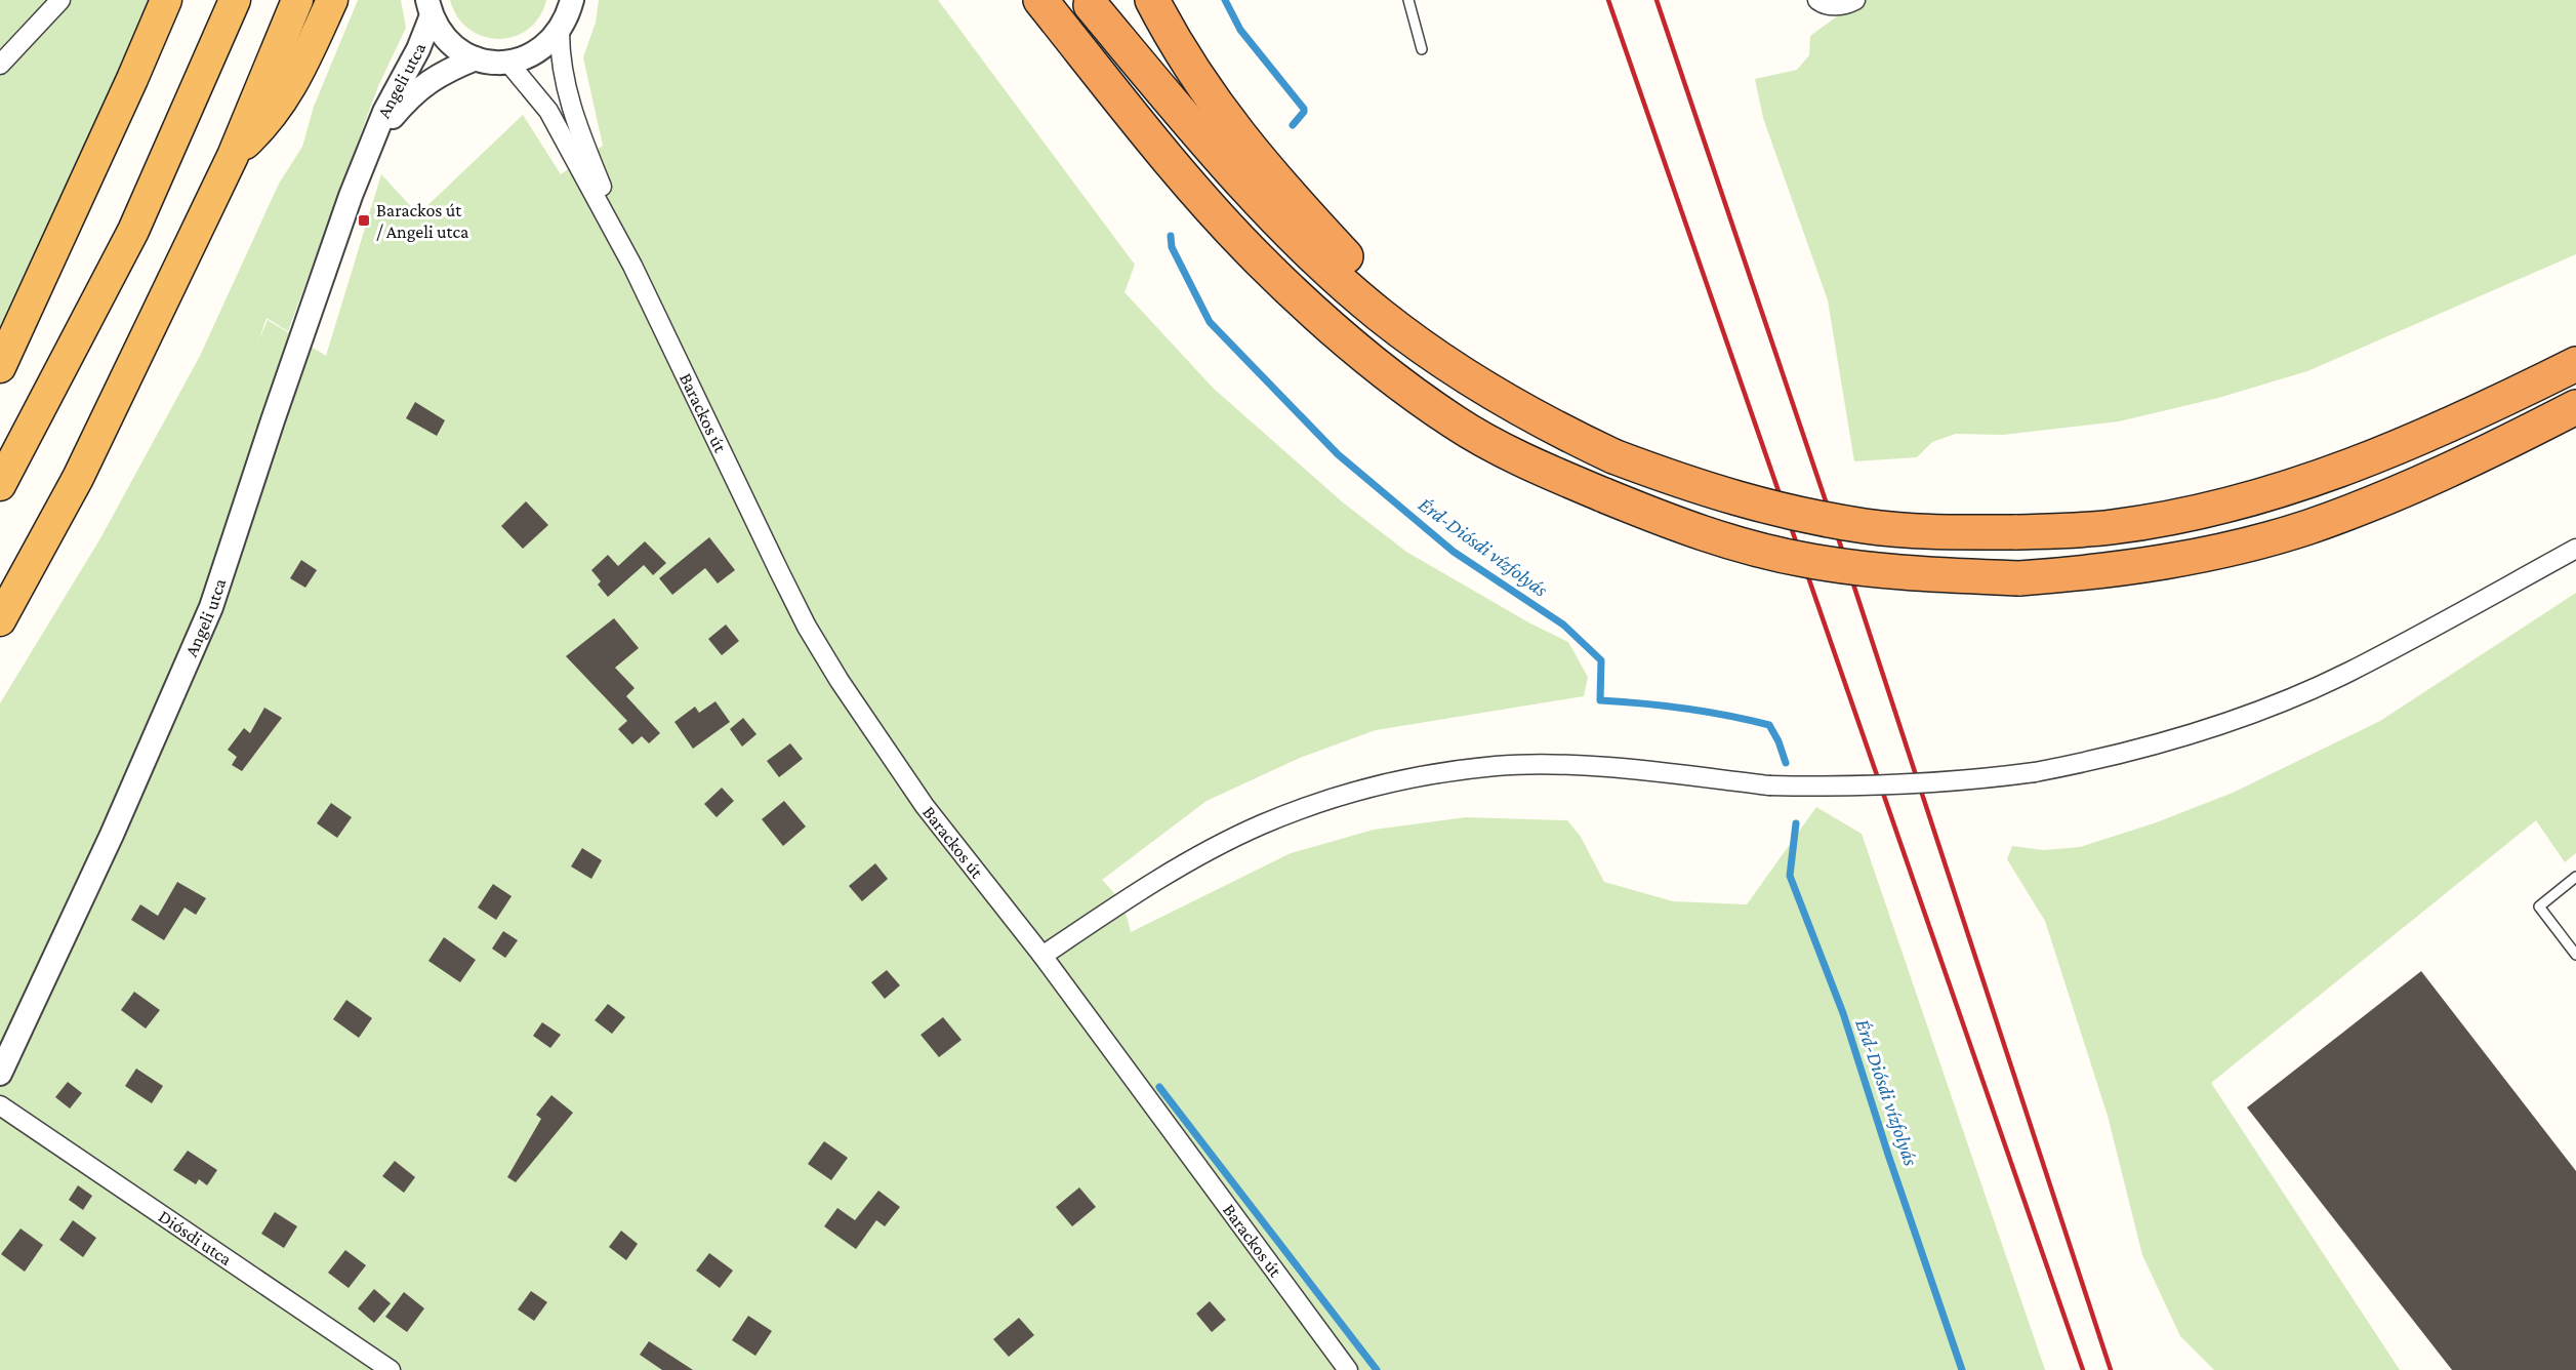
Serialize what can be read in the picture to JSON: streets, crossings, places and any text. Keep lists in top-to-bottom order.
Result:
{
  "streets": {
    "street": ["Angeli utca", "Barackos út", "Diósdi utca"]
  },
  "water": ["Érd-Diósdi vízfolyás"],
  "places": {
    "transit": ["Barackos út / Angeli utca"]
  }
}
